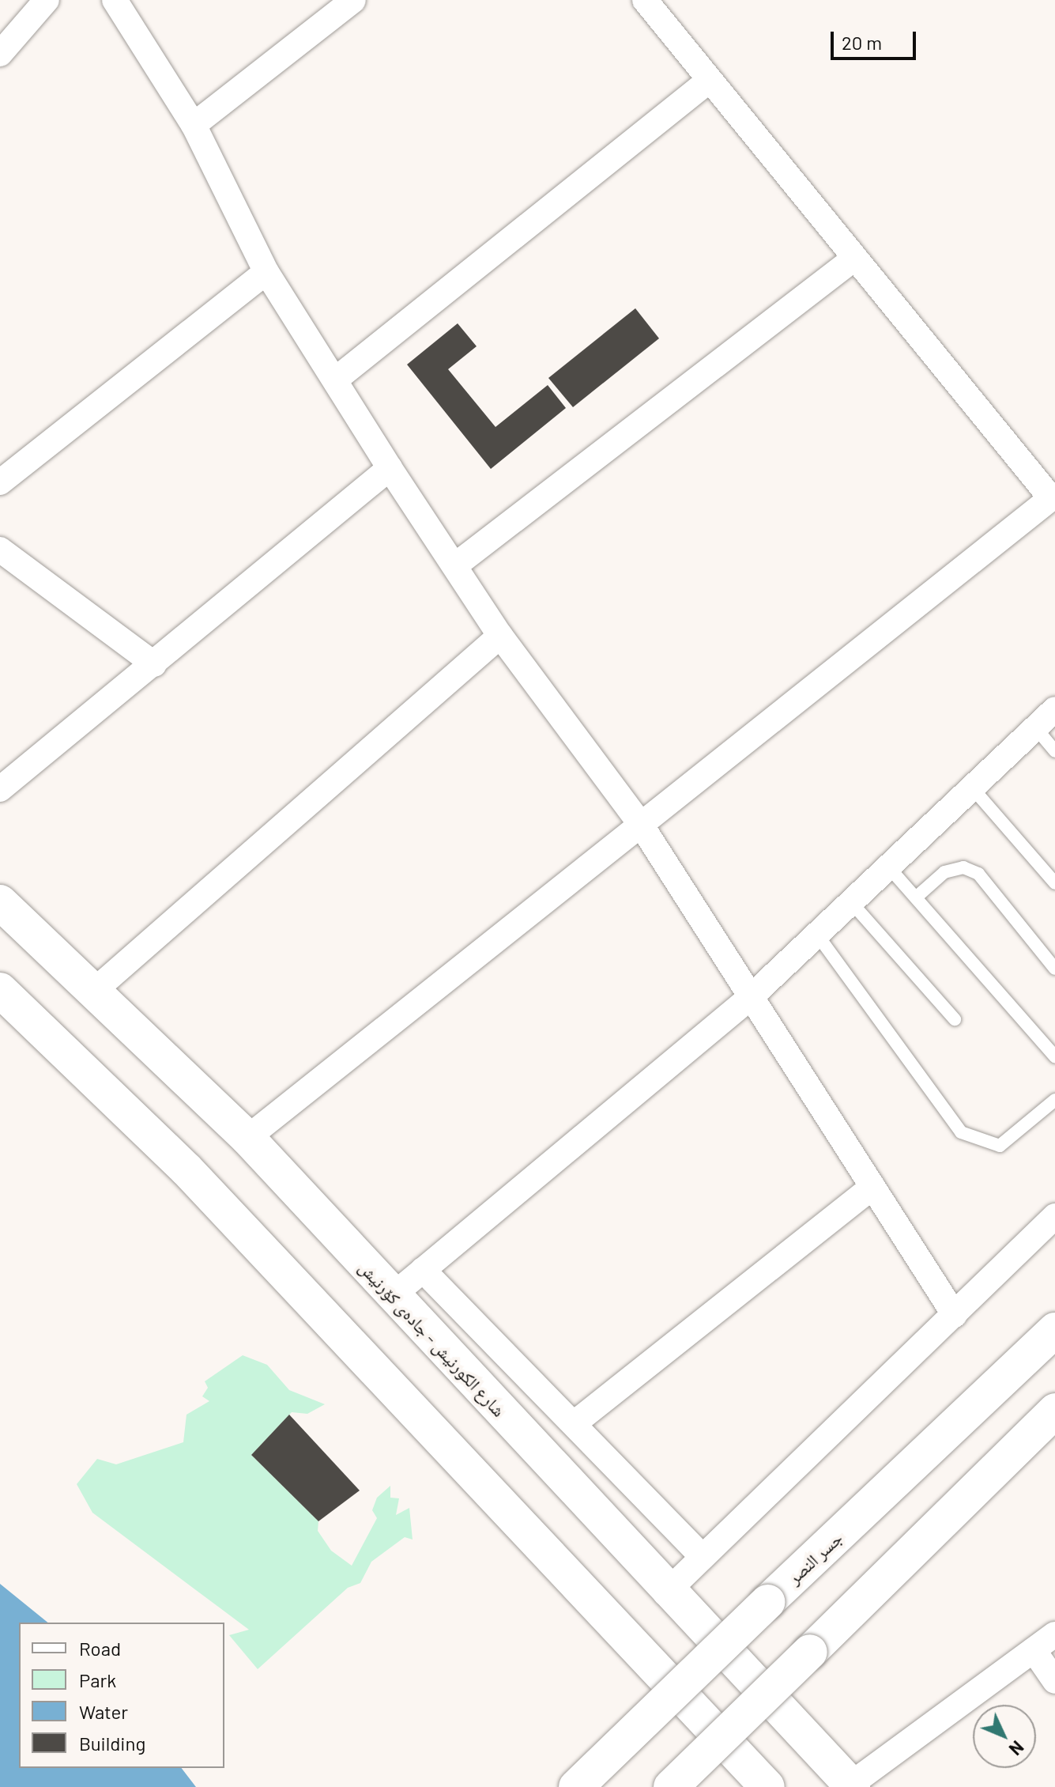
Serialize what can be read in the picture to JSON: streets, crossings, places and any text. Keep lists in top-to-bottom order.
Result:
{
  "streets": {
    "main road": ["شارع الكورنيش - جادەی کۆرنیش", "جسر النصر"]
  },
  "legend": [
    "Road",
    "Park",
    "Water",
    "Building"
  ],
  "scale_bar": "20 m",
  "north": "bottom right"
}
